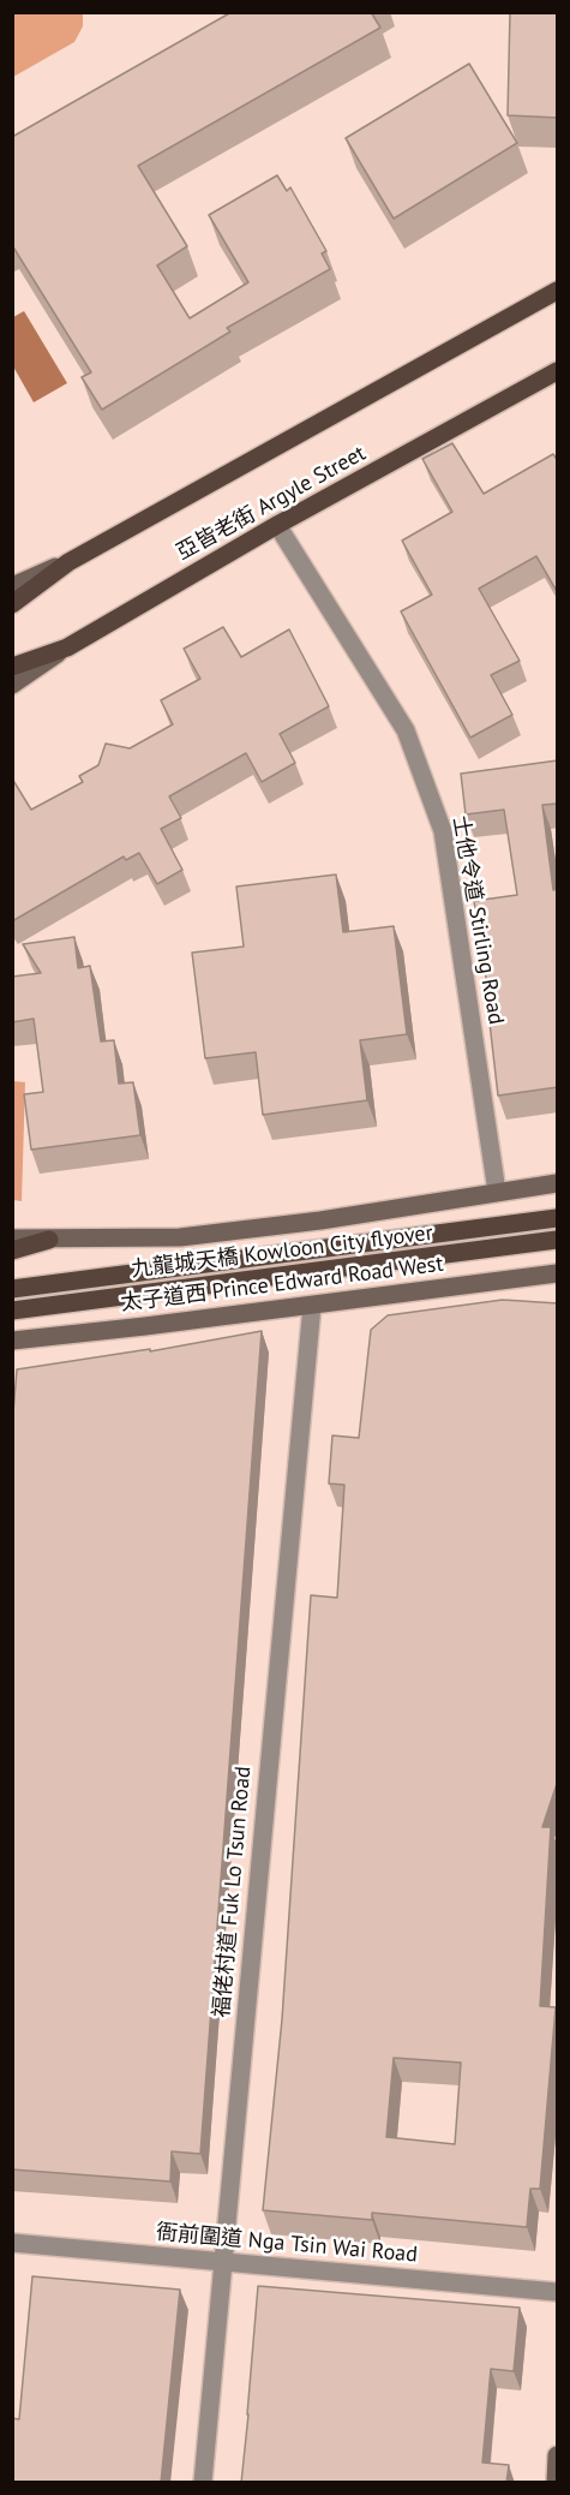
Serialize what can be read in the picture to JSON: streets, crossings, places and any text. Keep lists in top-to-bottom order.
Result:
{
  "streets": {
    "main road": ["亞皆老街 Argyle Street", "九龍城天橋 Kowloon City flyover", "太子道西 Prince Edward Road West"],
    "street": ["士他令道 Stirling Road", "福佬村道 Fuk Lo Tsun Road", "衙前圍道 Nga Tsin Wai Road"]
  },
  "crossings": [
    ["亞皆老街 Argyle Street", "士他令道 Stirling Road"],
    ["太子道西 Prince Edward Road West", "福佬村道 Fuk Lo Tsun Road"],
    ["福佬村道 Fuk Lo Tsun Road", "衙前圍道 Nga Tsin Wai Road"]
  ]
}
